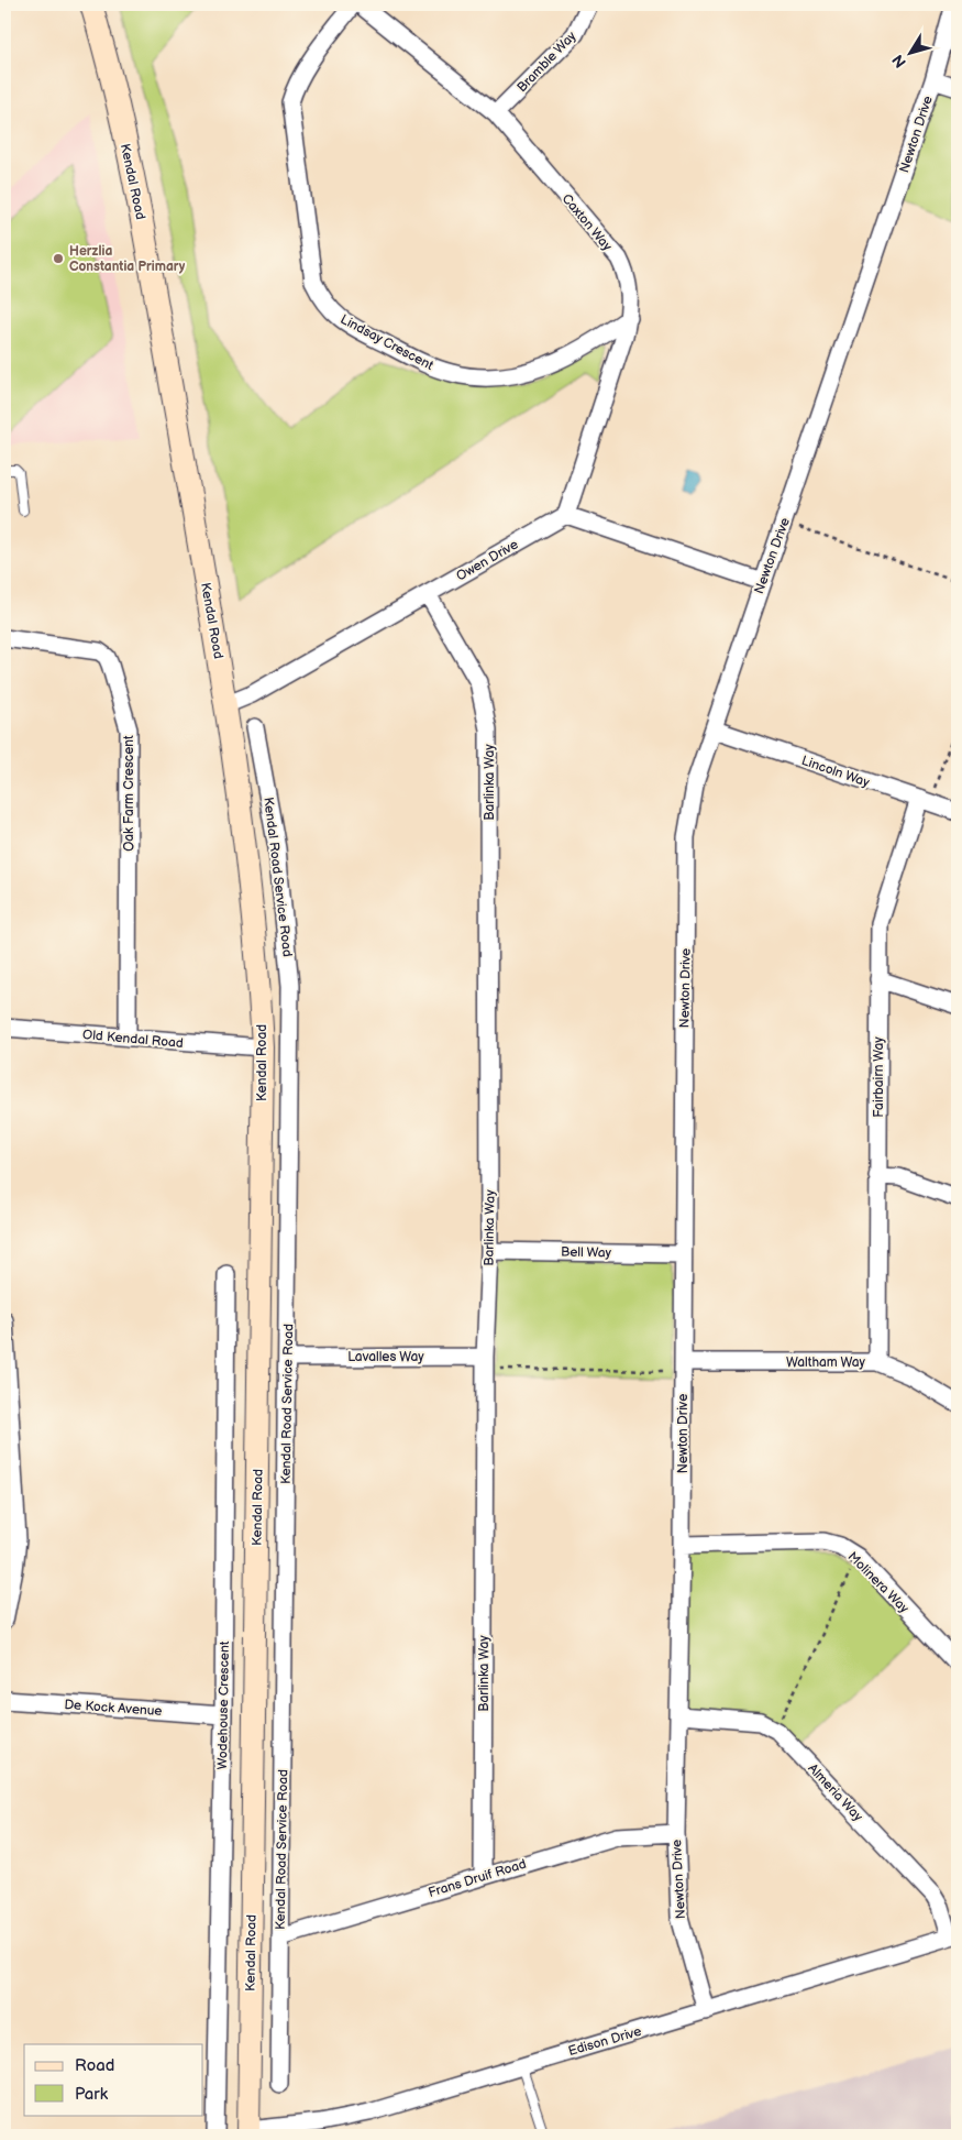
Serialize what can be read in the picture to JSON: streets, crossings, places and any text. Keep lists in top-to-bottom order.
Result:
{
  "streets": {
    "main road": ["Kendal Road"],
    "street": [
      "Bramble Way",
      "Newton Drive",
      "Caxton Way",
      "Lindsay Crescent",
      "Owen Drive",
      "Lincoln Way",
      "Barlinka Way",
      "Oak Farm Crescent",
      "Kendal Road Service Road",
      "Old Kendal Road",
      "Fairbairn Way",
      "Bell Way",
      "Lavalles Way",
      "Waltham Way",
      "Molinera Way",
      "Wodehouse Crescent",
      "De Kock Avenue",
      "Almeria Way",
      "Frans Druif Road",
      "Edison Drive"
    ]
  },
  "crossings": [
    ["Bramble Way", "Caxton Way"],
    ["Newton Drive", "Lincoln Way"],
    ["Newton Drive", "Bell Way"],
    ["Newton Drive", "Waltham Way"],
    ["Newton Drive", "Molinera Way"],
    ["Newton Drive", "Almeria Way"],
    ["Newton Drive", "Frans Druif Road"],
    ["Newton Drive", "Edison Drive"],
    ["Kendal Road", "Owen Drive"],
    ["Kendal Road", "Old Kendal Road"],
    ["Kendal Road", "Edison Drive"],
    ["Caxton Way", "Lindsay Crescent"],
    ["Caxton Way", "Owen Drive"],
    ["Owen Drive", "Barlinka Way"],
    ["Lincoln Way", "Fairbairn Way"],
    ["Barlinka Way", "Bell Way"],
    ["Barlinka Way", "Lavalles Way"],
    ["Barlinka Way", "Frans Druif Road"],
    ["Oak Farm Crescent", "Old Kendal Road"],
    ["Kendal Road Service Road", "Lavalles Way"],
    ["Kendal Road Service Road", "Frans Druif Road"],
    ["Fairbairn Way", "Waltham Way"],
    ["Wodehouse Crescent", "De Kock Avenue"],
    ["Almeria Way", "Edison Drive"]
  ],
  "places": ["Herzlia Constantia Primary"],
  "legend": ["Road", "Park"],
  "north": "bottom left"
}
